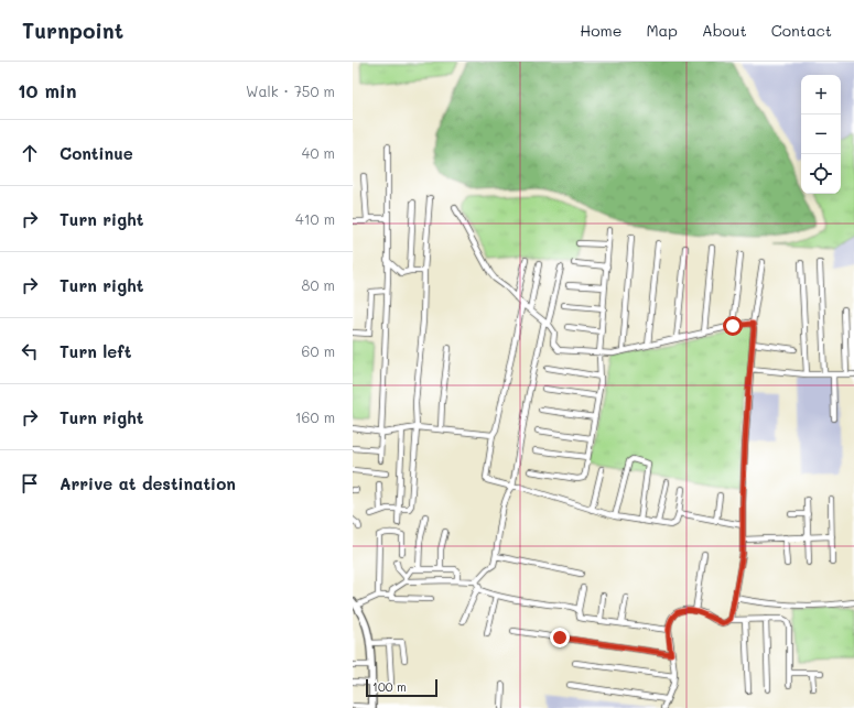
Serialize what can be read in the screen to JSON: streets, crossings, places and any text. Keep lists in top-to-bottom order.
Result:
{
  "scale_bar": "100 m",
  "page": {
    "header": "Turnpoint",
    "nav": [
      "Home",
      "Map",
      "About",
      "Contact"
    ],
    "heading": ["10 min", "Walk · 750 m"],
    "map_buttons": ["+", "−"],
    "list": [
      ["Continue", "40 m"],
      ["Turn right", "410 m"],
      ["Turn right", "80 m"],
      ["Turn left", "60 m"],
      ["Turn right", "160 m"],
      "Arrive at destination"
    ],
    "scale": "100 m"
  }
}
